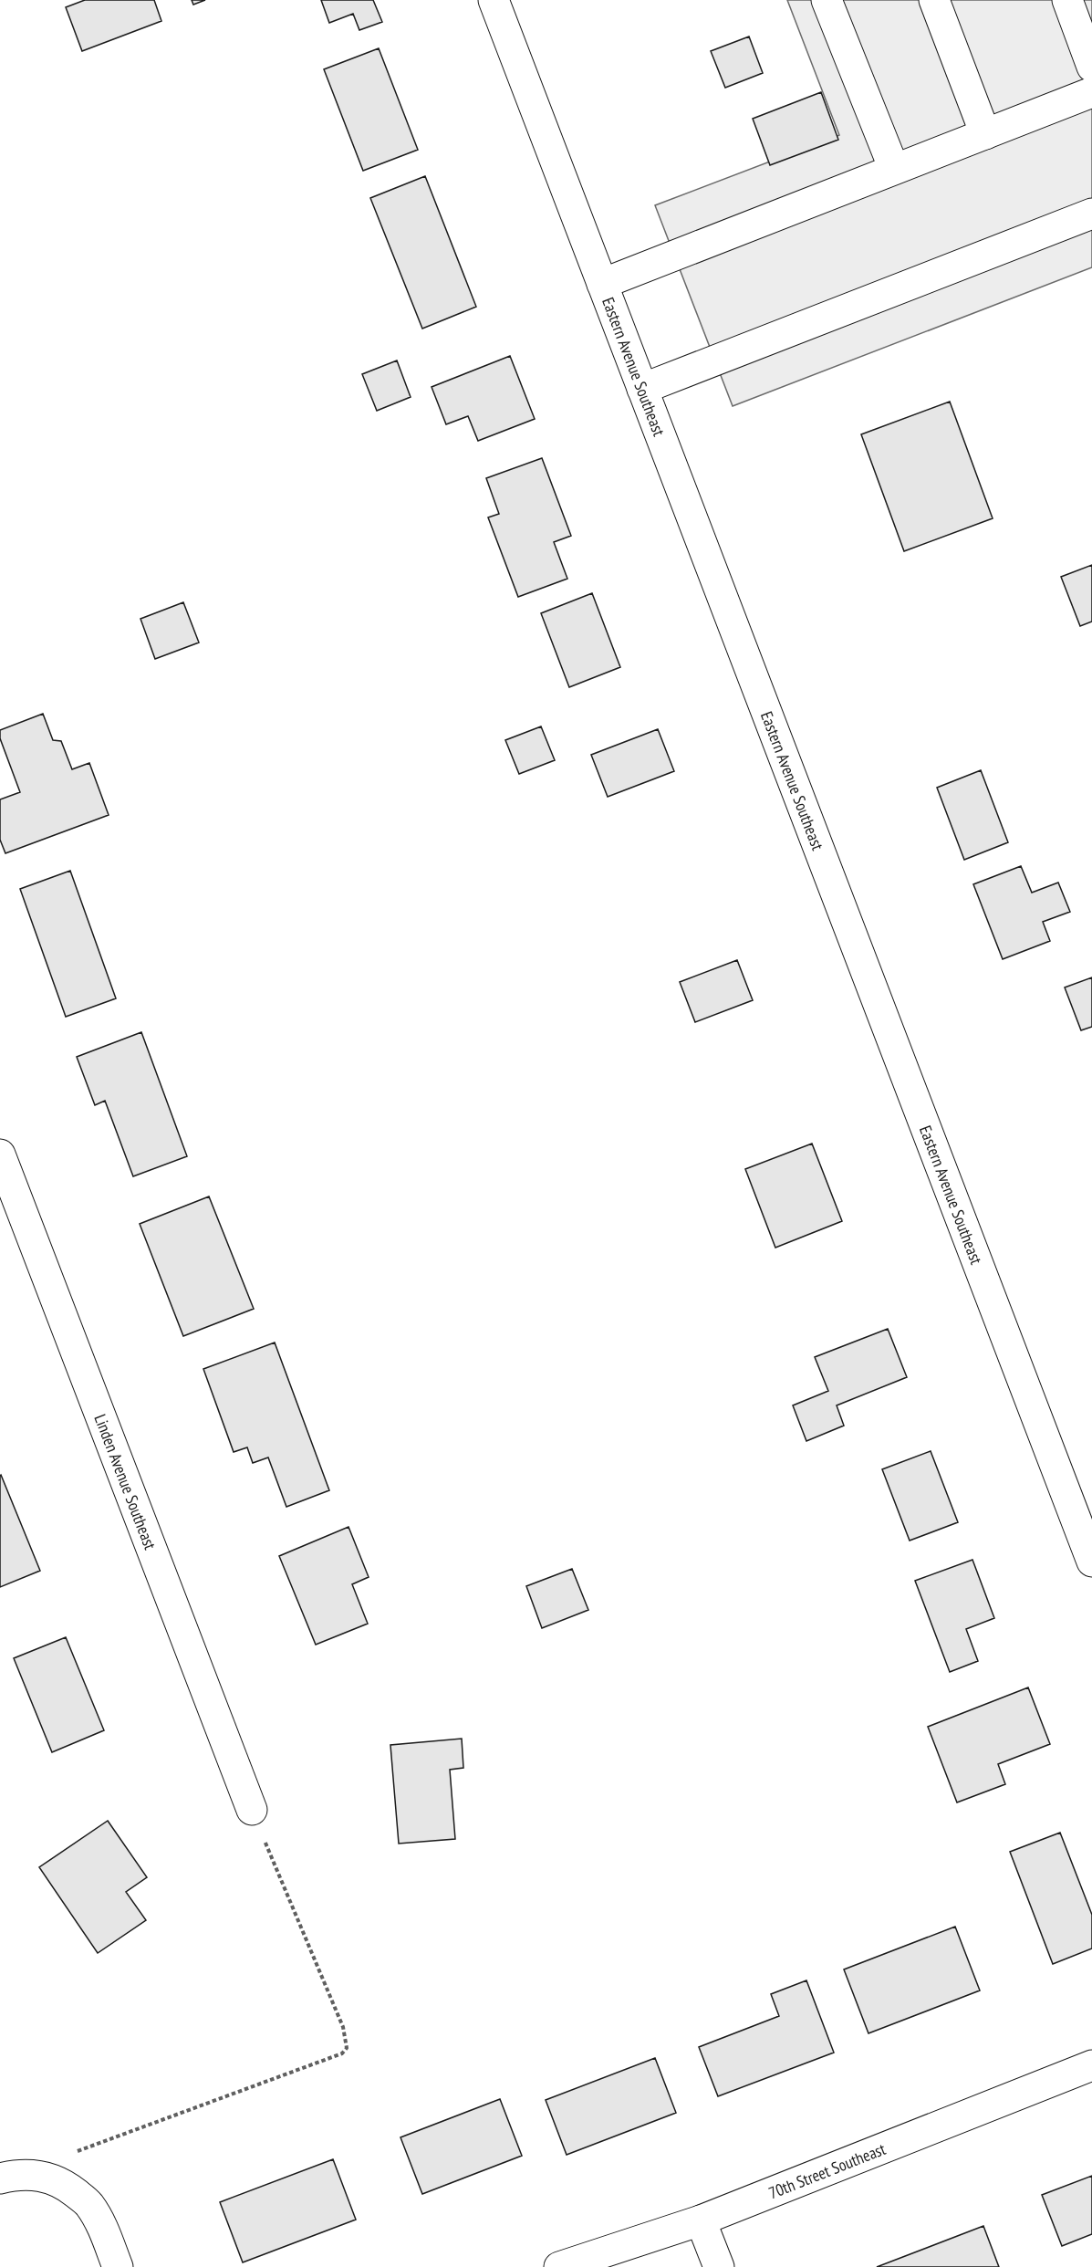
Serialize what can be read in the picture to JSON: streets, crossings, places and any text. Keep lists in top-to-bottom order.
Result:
{
  "streets": {
    "street": ["Eastern Avenue Southeast", "Linden Avenue Southeast", "70th Street Southeast"]
  }
}
